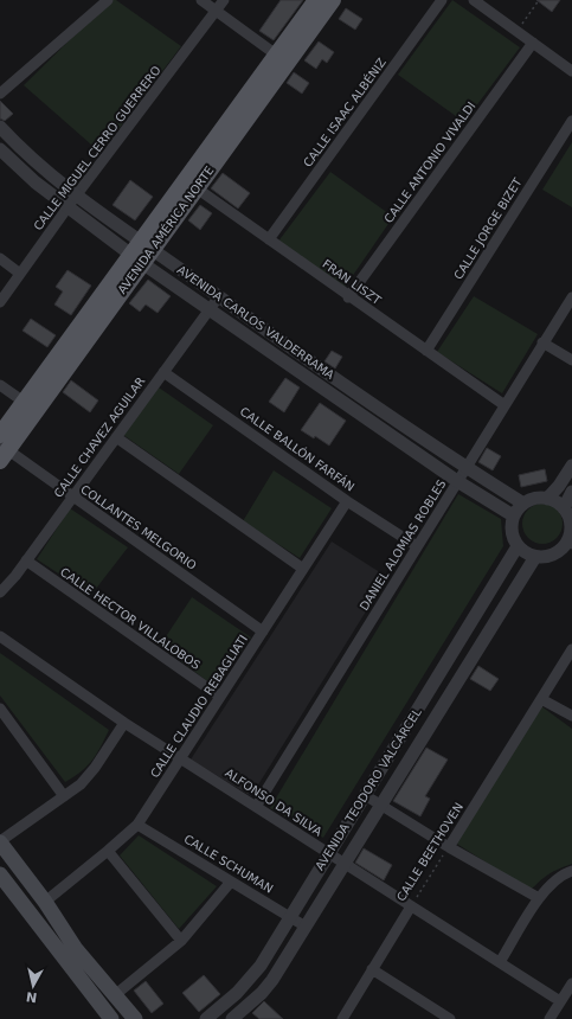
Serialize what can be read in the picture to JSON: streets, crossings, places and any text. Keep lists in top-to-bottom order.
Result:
{
  "streets": {
    "main road": ["AVENIDA AMÉRICA NORTE"],
    "street": [
      "CALLE ISAAC ALBÉNIZ",
      "CALLE MIGUEL CERRO GUERRERO",
      "CALLE ANTONIO VIVALDI",
      "CALLE JORGE BIZET",
      "FRAN LISZT",
      "AVENIDA CARLOS VALDERRAMA",
      "CALLE CHAVEZ AGUILAR",
      "CALLE BALLÓN FARFÁN",
      "COLLANTES MELGORIO",
      "DANIEL ALOMIAS ROBLES",
      "CALLE HECTOR VILLALOBOS",
      "CALLE CLAUDIO REBAGLIATI",
      "AVENIDA TEODORO VALCÁRCEL",
      "ALFONSO DA SILVA",
      "CALLE BEETHOVEN",
      "CALLE SCHUMAN"
    ]
  },
  "crossings": [
    ["CALLE ISAAC ALBÉNIZ", "FRAN LISZT"],
    ["CALLE MIGUEL CERRO GUERRERO", "AVENIDA CARLOS VALDERRAMA"],
    ["CALLE ANTONIO VIVALDI", "FRAN LISZT"],
    ["CALLE JORGE BIZET", "FRAN LISZT"],
    ["AVENIDA AMÉRICA NORTE", "FRAN LISZT"],
    ["AVENIDA AMÉRICA NORTE", "AVENIDA CARLOS VALDERRAMA"],
    ["AVENIDA AMÉRICA NORTE", "COLLANTES MELGORIO"],
    ["FRAN LISZT", "DANIEL ALOMIAS ROBLES"],
    ["AVENIDA CARLOS VALDERRAMA", "CALLE CHAVEZ AGUILAR"],
    ["AVENIDA CARLOS VALDERRAMA", "DANIEL ALOMIAS ROBLES"],
    ["AVENIDA CARLOS VALDERRAMA", "AVENIDA TEODORO VALCÁRCEL"],
    ["CALLE CHAVEZ AGUILAR", "CALLE BALLÓN FARFÁN"],
    ["CALLE CHAVEZ AGUILAR", "COLLANTES MELGORIO"],
    ["CALLE CHAVEZ AGUILAR", "CALLE HECTOR VILLALOBOS"],
    ["CALLE BALLÓN FARFÁN", "DANIEL ALOMIAS ROBLES"],
    ["CALLE BALLÓN FARFÁN", "CALLE CLAUDIO REBAGLIATI"],
    ["COLLANTES MELGORIO", "CALLE CLAUDIO REBAGLIATI"],
    ["DANIEL ALOMIAS ROBLES", "ALFONSO DA SILVA"],
    ["CALLE HECTOR VILLALOBOS", "CALLE CLAUDIO REBAGLIATI"],
    ["CALLE CLAUDIO REBAGLIATI", "ALFONSO DA SILVA"],
    ["CALLE CLAUDIO REBAGLIATI", "CALLE SCHUMAN"],
    ["AVENIDA TEODORO VALCÁRCEL", "ALFONSO DA SILVA"],
    ["AVENIDA TEODORO VALCÁRCEL", "CALLE SCHUMAN"],
    ["ALFONSO DA SILVA", "CALLE BEETHOVEN"]
  ],
  "north": "bottom"
}
